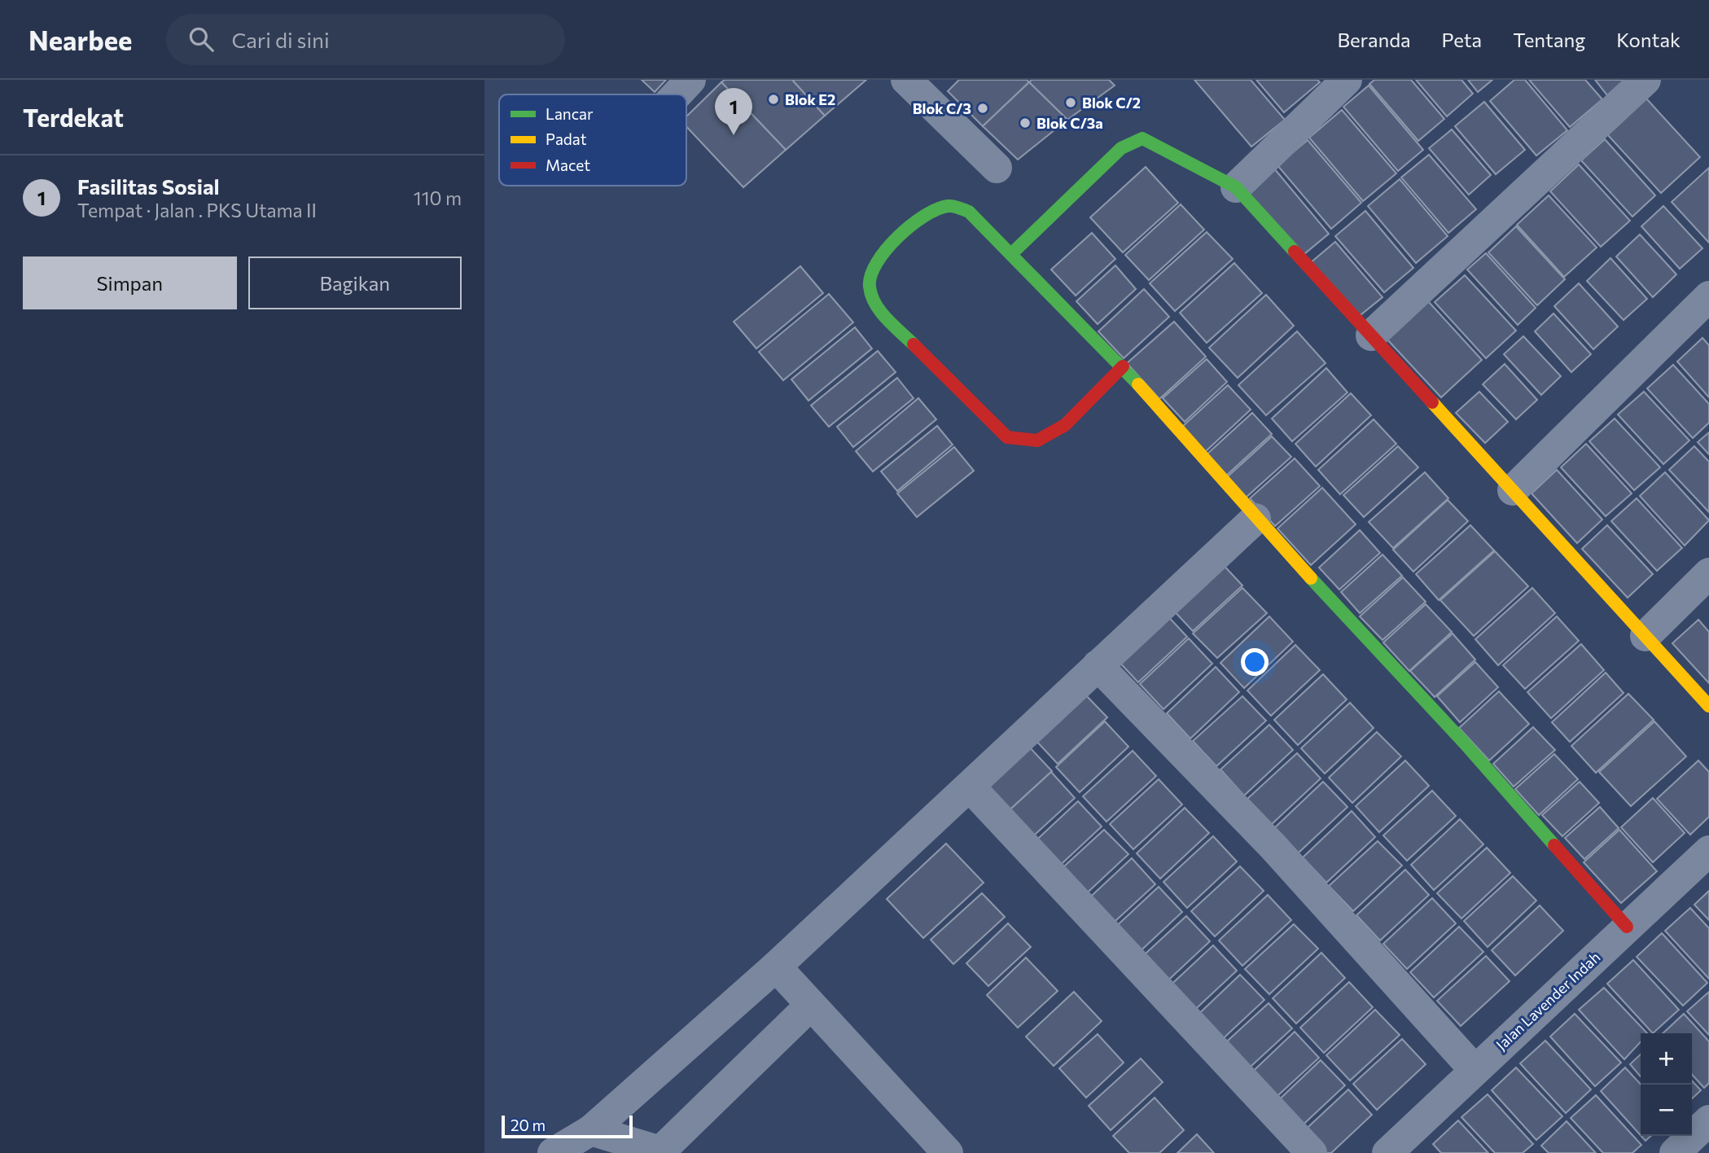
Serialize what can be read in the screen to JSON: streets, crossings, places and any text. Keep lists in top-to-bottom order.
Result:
{
  "streets": {
    "street": ["Jalan Lavender Indah"]
  },
  "places": [
    "Blok E2",
    "Blok C/2",
    "Blok C/3",
    "Blok C/3a"
  ],
  "legend": ["Lancar", "Padat", "Macet"],
  "scale_bar": "20 m",
  "page": {
    "header": "Nearbee",
    "search": "Cari di sini",
    "nav": [
      "Beranda",
      "Peta",
      "Tentang",
      "Kontak"
    ],
    "heading": "Terdekat",
    "pins": "1",
    "list": [
      {
        "mark": "1",
        "name": "Fasilitas Sosial",
        "note": "Tempat · Jalan . PKS Utama II",
        "value": "110 m"
      }
    ],
    "buttons": ["Simpan", "Bagikan"],
    "map_buttons": ["+", "−"],
    "scale": "20 m"
  }
}
